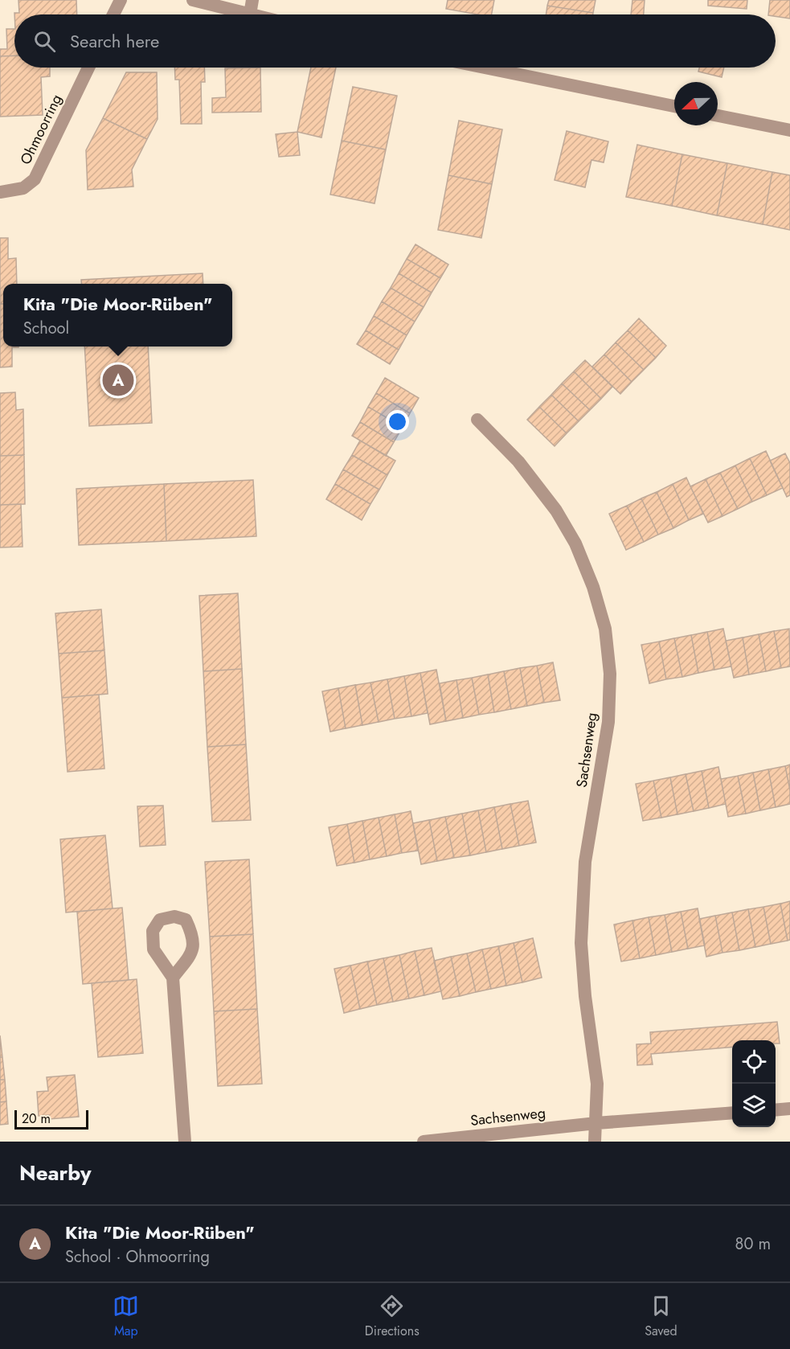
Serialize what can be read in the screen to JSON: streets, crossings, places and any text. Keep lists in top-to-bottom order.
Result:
{
  "streets": {
    "street": ["Ohmoorring", "Sachsenweg"]
  },
  "scale_bar": "20 m",
  "north": "left",
  "page": {
    "search": "Search here",
    "popup": ["Kita \"Die Moor-Rüben\"", "School"],
    "pins": "A",
    "scale": "20 m",
    "heading": "Nearby",
    "list": [
      {
        "mark": "A",
        "name": "Kita \"Die Moor-Rüben\"",
        "note": "School · Ohmoorring",
        "value": "80 m"
      }
    ],
    "nav": ["Map", "Directions", "Saved"]
  }
}
